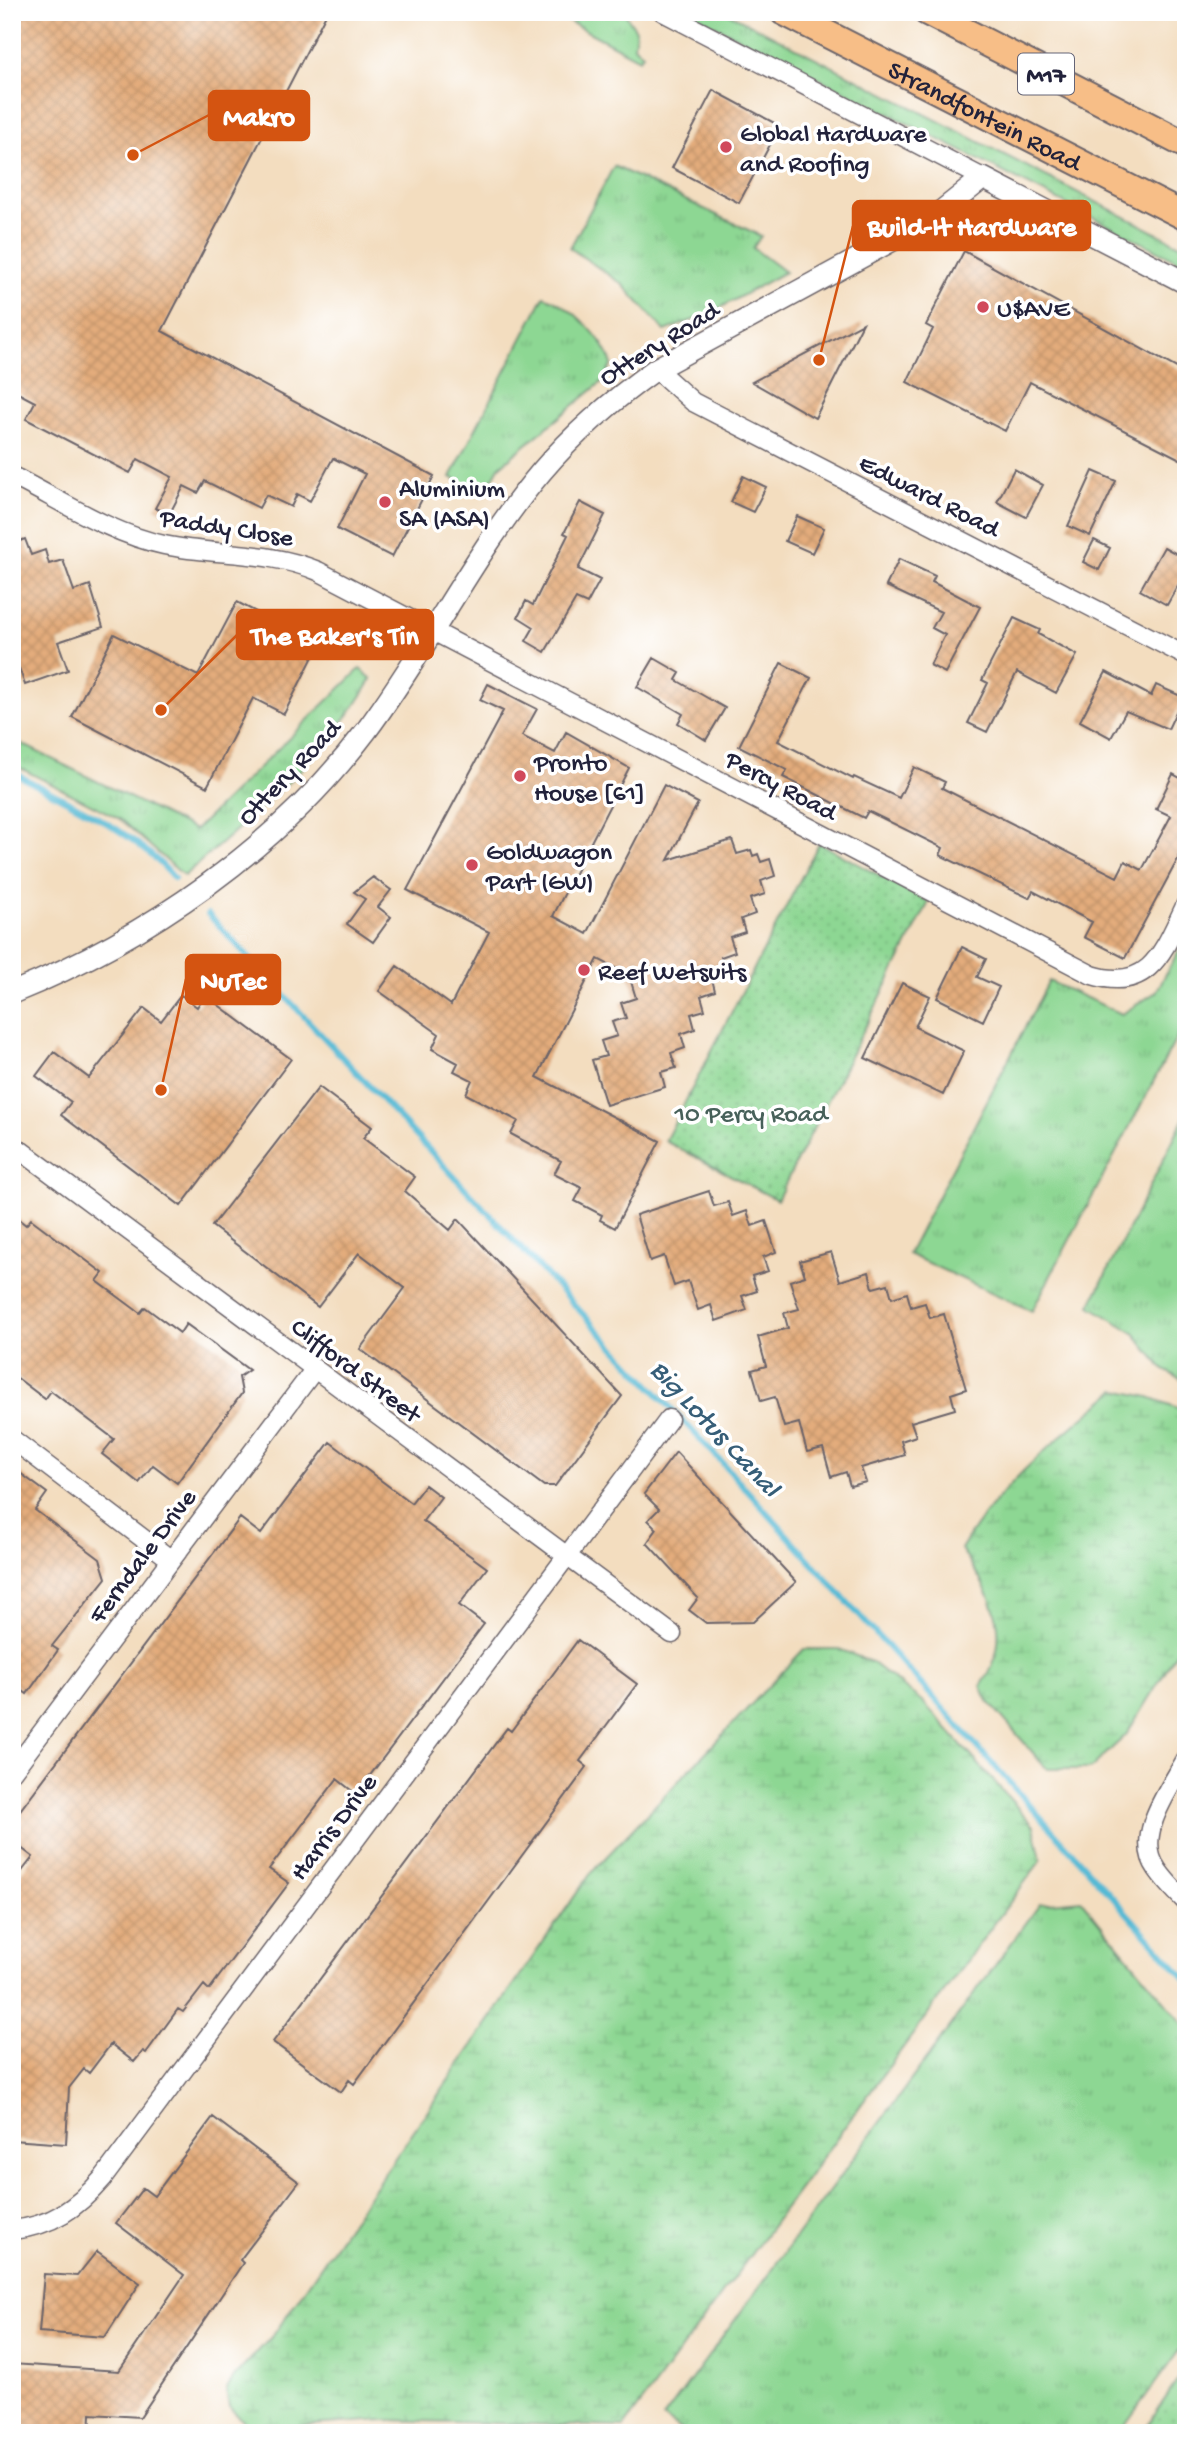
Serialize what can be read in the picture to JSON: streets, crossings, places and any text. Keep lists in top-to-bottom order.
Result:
{
  "streets": {
    "main road": ["M17", "Strandfontein Road"],
    "street": [
      "Ottery Road",
      "Edward Road",
      "Paddy Close",
      "Percy Road",
      "Clifford Street",
      "Ferndale Drive",
      "Harris Drive"
    ]
  },
  "crossings": [
    ["Ottery Road", "Edward Road"],
    ["Ottery Road", "Paddy Close"],
    ["Ottery Road", "Percy Road"],
    ["Paddy Close", "Percy Road"],
    ["Clifford Street", "Ferndale Drive"],
    ["Clifford Street", "Harris Drive"]
  ],
  "water": ["Big Lotus Canal"],
  "parks": ["10 Percy Road"],
  "places": [
    "Global Hardware and Roofing",
    "Makro",
    "U$AVE",
    "Build-It Hardware",
    "Aluminium SA (ASA)",
    "The Baker's Tin",
    "Pronto House [61]",
    "Goldwagon Part (GW)",
    "Reef Wetsuits",
    "NuTec"
  ]
}
